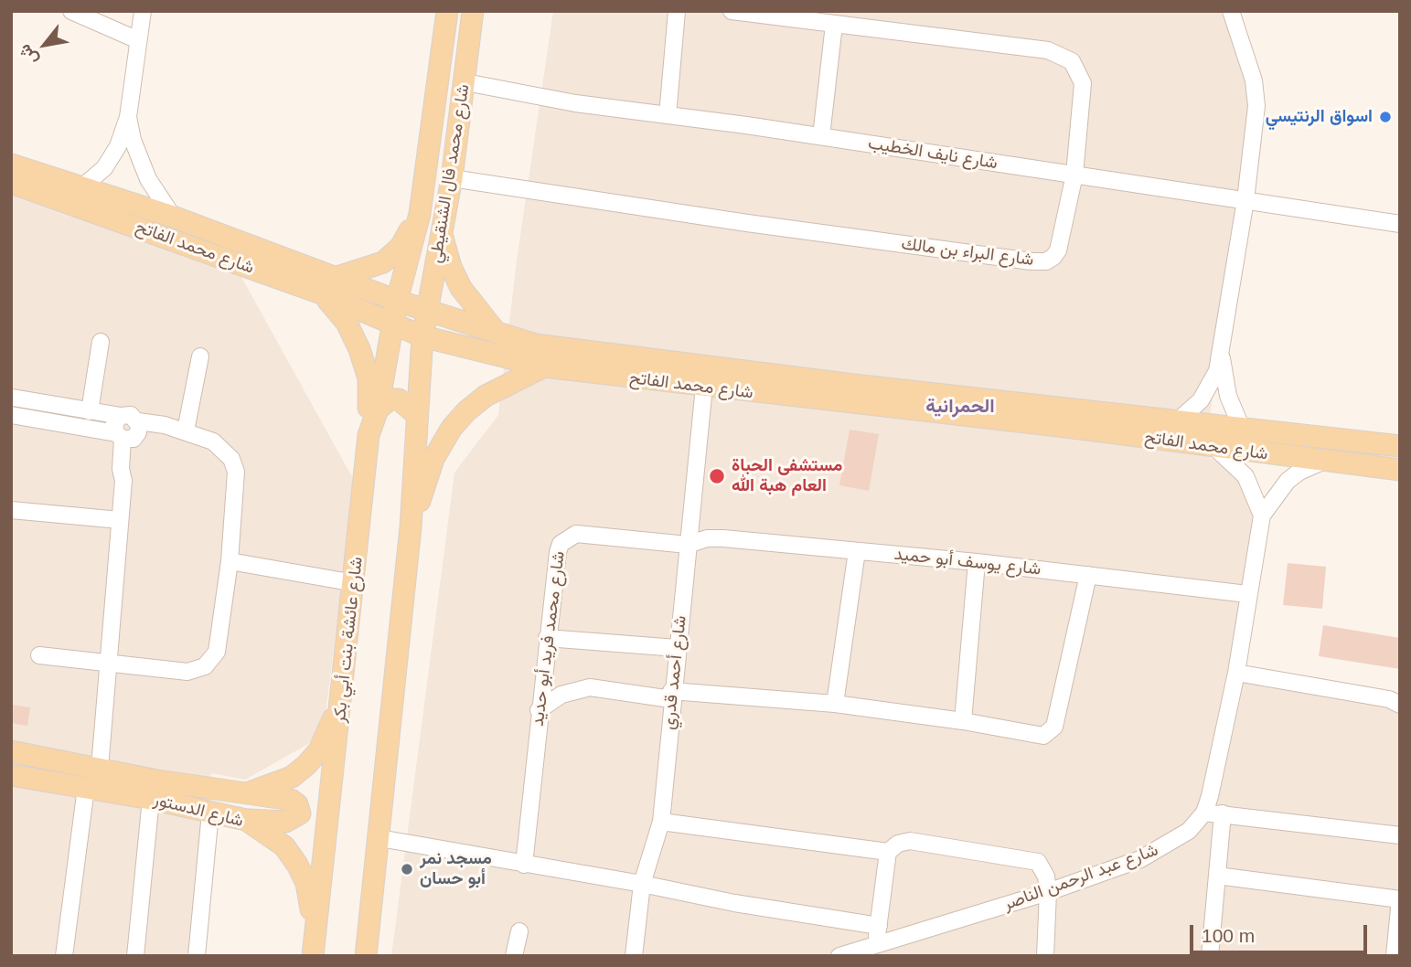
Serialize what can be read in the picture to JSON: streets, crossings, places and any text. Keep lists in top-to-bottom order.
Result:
{
  "streets": {
    "main road": [
      "شارع محمد فال الشنقيطي",
      "شارع محمد الفاتح",
      "شارع عائشة بنت أبي بكر",
      "شارع الدستور"
    ],
    "street": [
      "شارع نايف الخطيب",
      "شارع البراء بن مالك",
      "شارع يوسف أبو حميد",
      "شارع محمد فريد أبو حديد",
      "شارع أحمد قدري",
      "شارع عبد الرحمن الناصر"
    ]
  },
  "crossings": [
    ["شارع نايف الخطيب", "شارع محمد فال الشنقيطي"],
    ["شارع نايف الخطيب", "شارع البراء بن مالك"],
    ["شارع محمد فال الشنقيطي", "شارع محمد الفاتح"],
    ["شارع محمد فال الشنقيطي", "شارع البراء بن مالك"],
    ["شارع محمد فال الشنقيطي", "شارع عائشة بنت أبي بكر"],
    ["شارع محمد الفاتح", "شارع عائشة بنت أبي بكر"],
    ["شارع محمد الفاتح", "شارع أحمد قدري"],
    ["شارع محمد الفاتح", "شارع عبد الرحمن الناصر"],
    ["شارع يوسف أبو حميد", "شارع محمد فريد أبو حديد"],
    ["شارع يوسف أبو حميد", "شارع أحمد قدري"],
    ["شارع يوسف أبو حميد", "شارع عبد الرحمن الناصر"],
    ["شارع محمد فريد أبو حديد", "شارع أحمد قدري"],
    ["شارع عائشة بنت أبي بكر", "شارع الدستور"]
  ],
  "districts": ["الحمرانية"],
  "places": ["اسواق الرنتيسي", "مستشفى الحياة العام هبة الله", "مسجد نمر أبو حسان"],
  "scale_bar": "100 m",
  "north": "bottom left"
}
